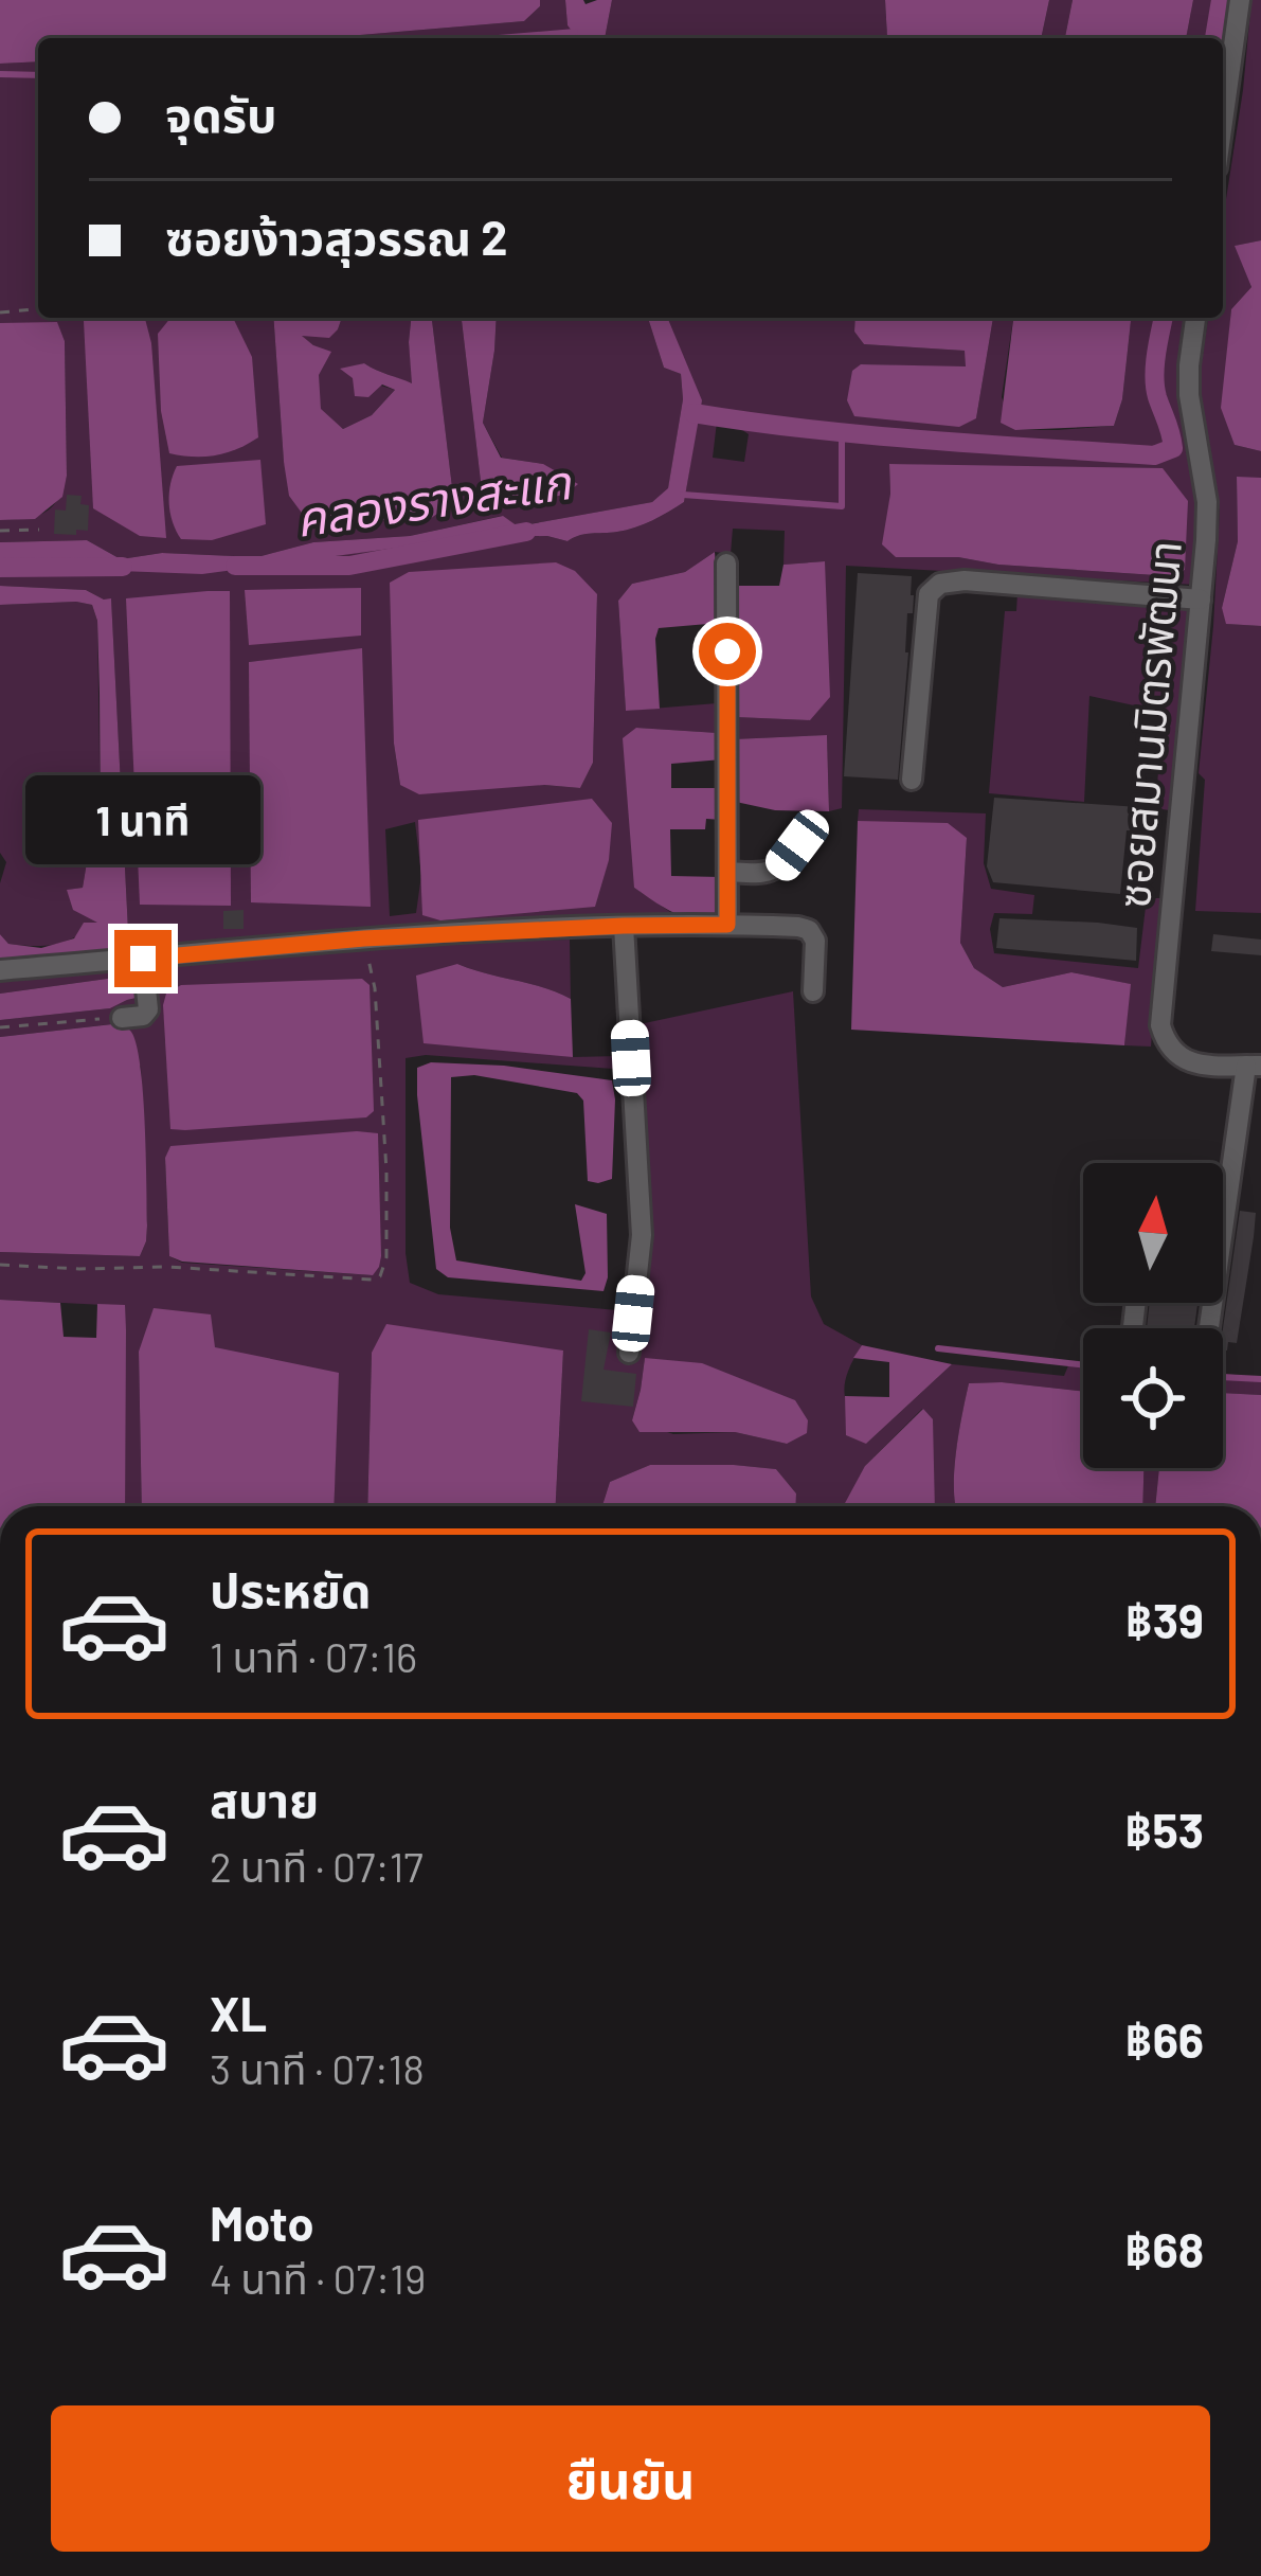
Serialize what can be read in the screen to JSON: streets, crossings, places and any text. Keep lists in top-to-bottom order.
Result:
{
  "streets": {
    "street": ["ซอยสมานมิตรพัฒนา"]
  },
  "water": ["คลองรางสะแก"],
  "north": "top",
  "page": {
    "banner": ["จุดรับ", "ซอยง้าวสุวรรณ 2"],
    "bubble": "1 นาที",
    "list": [
      {
        "name": "ประหยัด",
        "note": "1 นาที · 07:16",
        "value": "฿39"
      },
      {
        "name": "สบาย",
        "note": "2 นาที · 07:17",
        "value": "฿53"
      },
      {
        "name": "XL",
        "note": "3 นาที · 07:18",
        "value": "฿66"
      },
      {
        "name": "Moto",
        "note": "4 นาที · 07:19",
        "value": "฿68"
      }
    ],
    "buttons": "ยืนยัน"
  }
}
